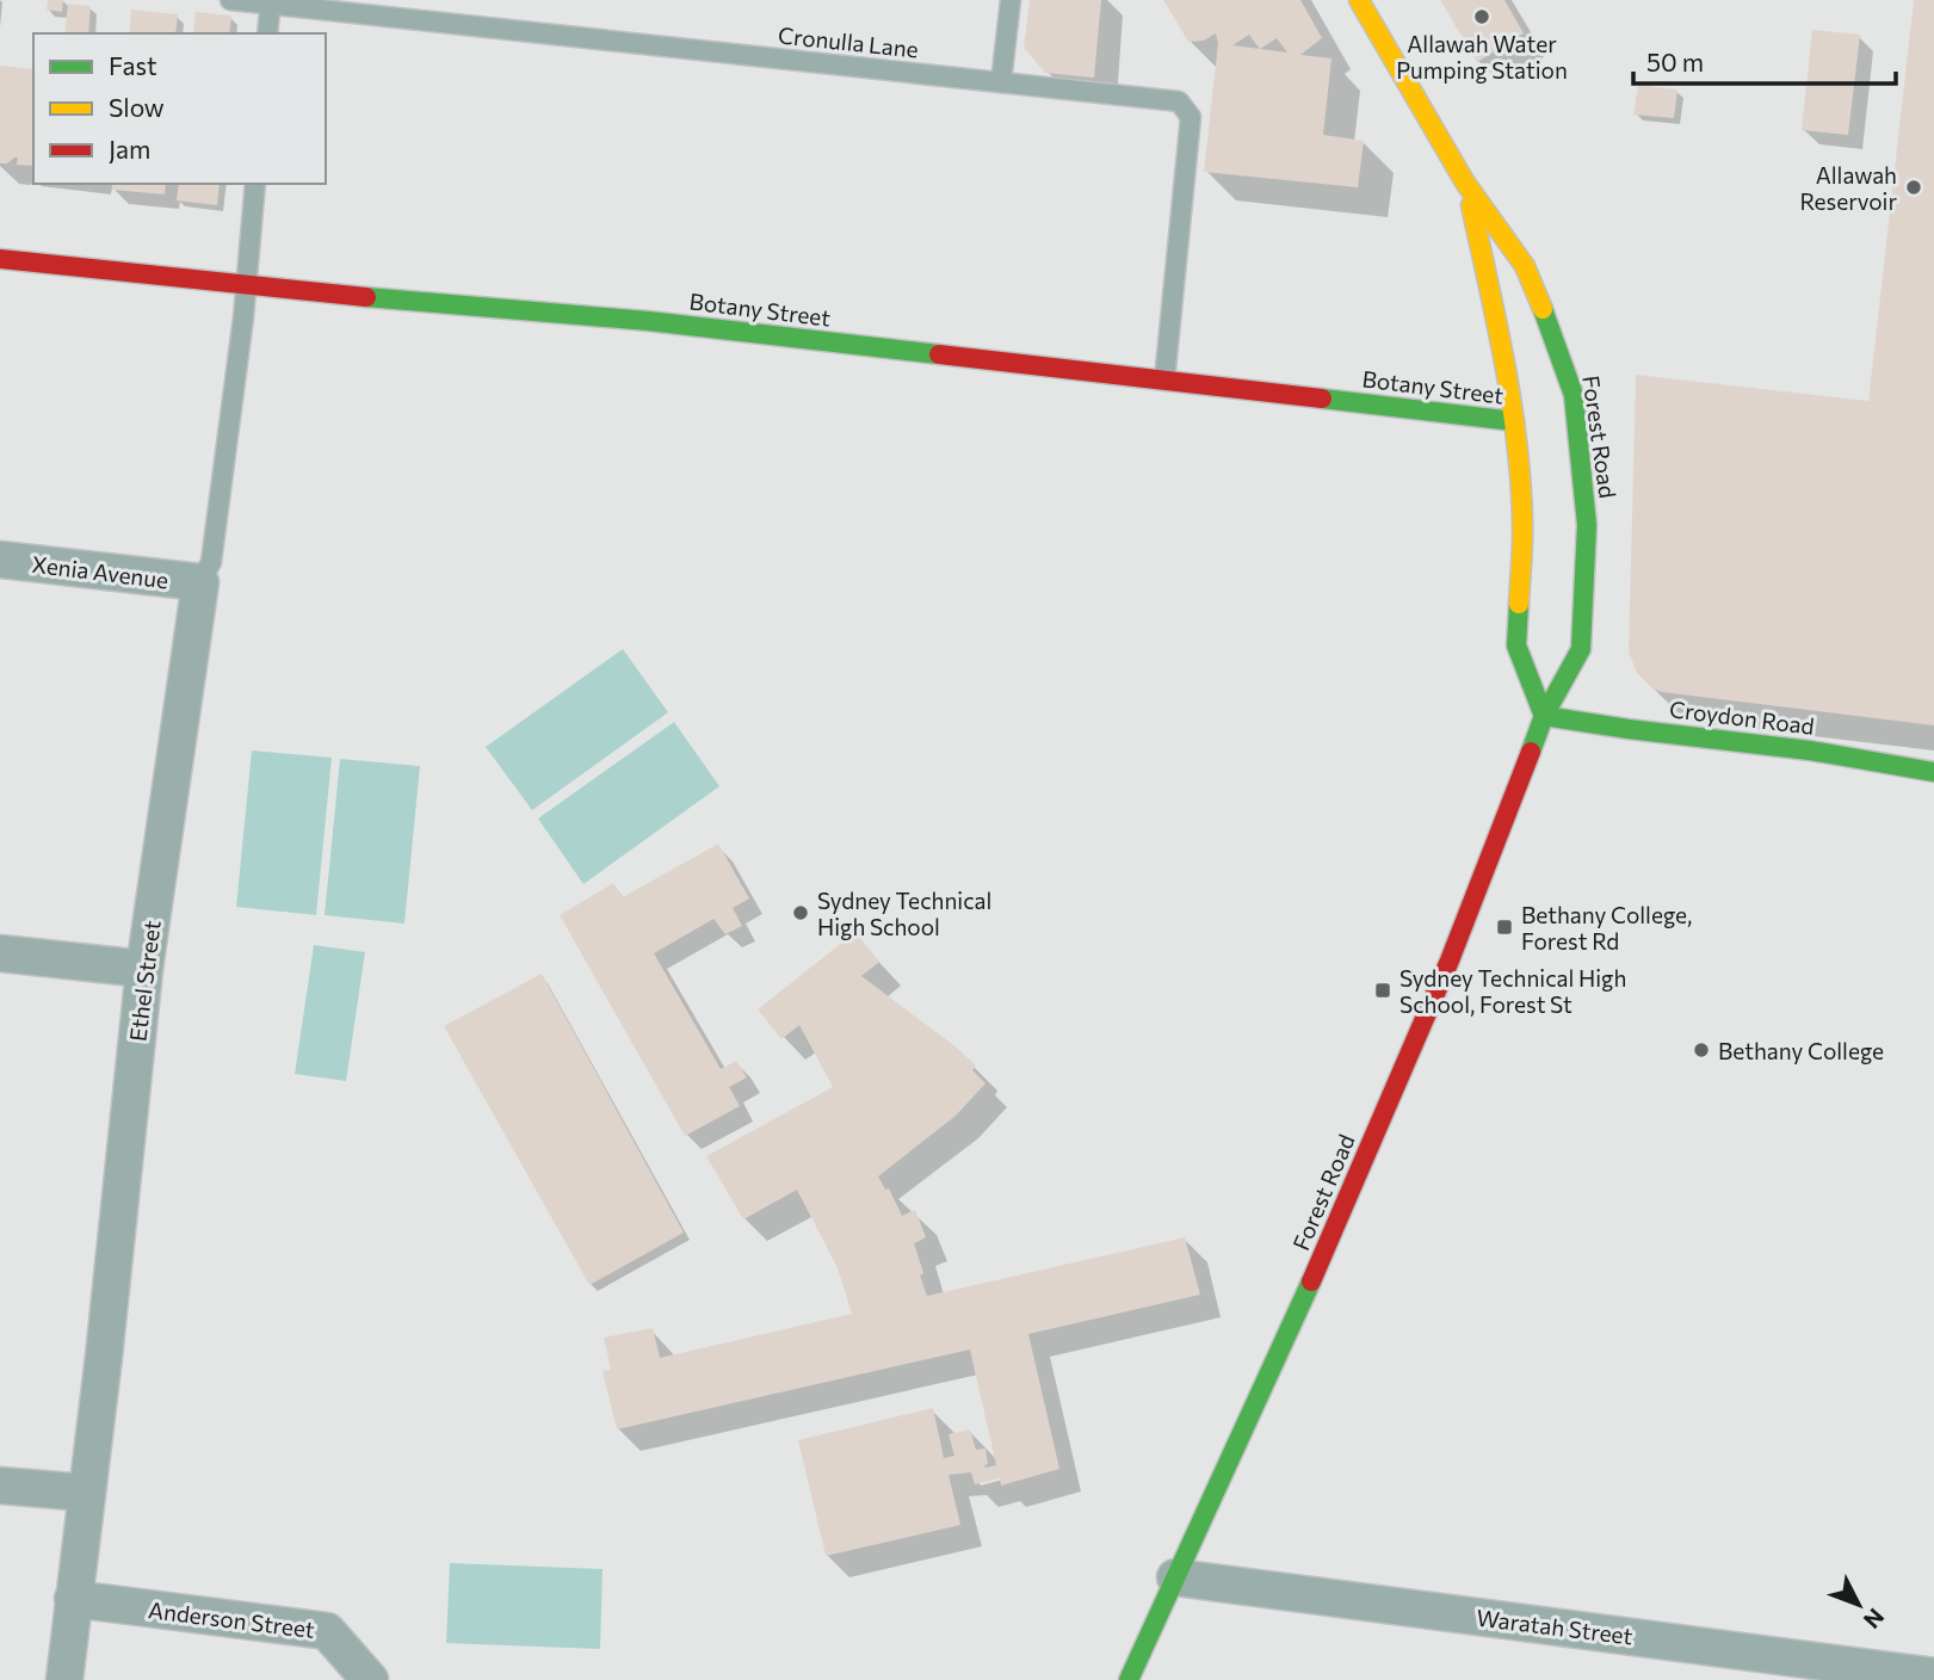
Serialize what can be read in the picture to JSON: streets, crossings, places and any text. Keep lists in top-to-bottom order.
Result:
{
  "streets": {
    "main road": ["Botany Street", "Forest Road", "Croydon Road"],
    "street": [
      "Xenia Avenue",
      "Ethel Street",
      "Anderson Street",
      "Waratah Street"
    ],
    "lane": ["Cronulla Lane"]
  },
  "crossings": [
    ["Cronulla Lane", "Botany Street"],
    ["Botany Street", "Forest Road"],
    ["Botany Street", "Ethel Street"],
    ["Forest Road", "Croydon Road"],
    ["Forest Road", "Waratah Street"],
    ["Xenia Avenue", "Ethel Street"],
    ["Ethel Street", "Anderson Street"]
  ],
  "places": {
    "other": [
      "Allawah Water Pumping Station",
      "Allawah Reservoir",
      "Sydney Technical High School",
      "Bethany College"
    ],
    "transit": ["Bethany College, Forest Rd", "Sydney Technical High School, Forest St"]
  },
  "legend": ["Fast", "Slow", "Jam"],
  "scale_bar": "50 m",
  "north": "bottom right"
}
